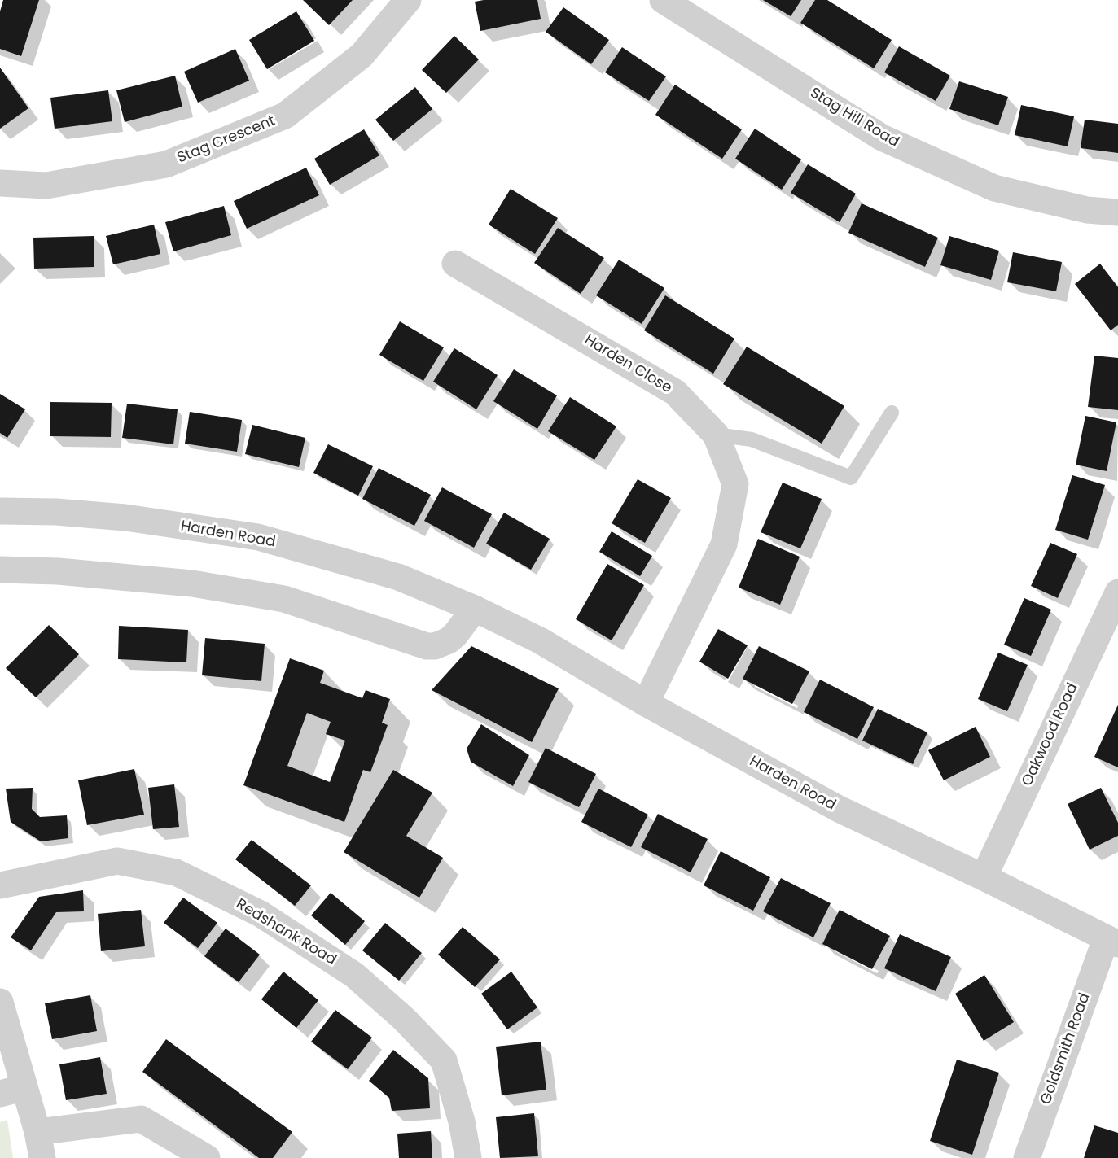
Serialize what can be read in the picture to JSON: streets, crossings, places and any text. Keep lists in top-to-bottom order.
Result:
{
  "streets": {
    "street": [
      "Stag Hill Road",
      "Stag Crescent",
      "Harden Close",
      "Harden Road",
      "Oakwood Road",
      "Redshank Road",
      "Goldsmith Road"
    ]
  },
  "crossings": [
    ["Harden Close", "Harden Road"],
    ["Harden Road", "Oakwood Road"],
    ["Harden Road", "Goldsmith Road"]
  ]
}
